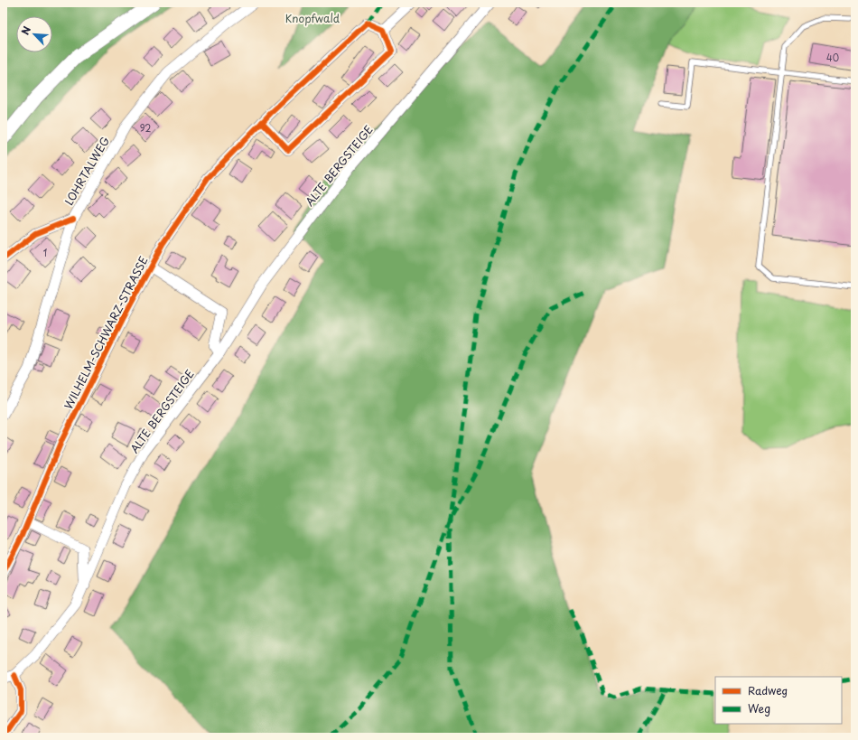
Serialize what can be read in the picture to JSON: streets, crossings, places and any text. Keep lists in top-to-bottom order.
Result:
{
  "streets": {
    "street": ["ALTE BERGSTEIGE", "LOHRTALWEG", "WILHELM-SCHWARZ-STRASSE"]
  },
  "parks": ["Knopfwald"],
  "house_numbers": ["40", "92", "1"],
  "legend": ["Radweg", "Weg"],
  "north": "top left"
}
